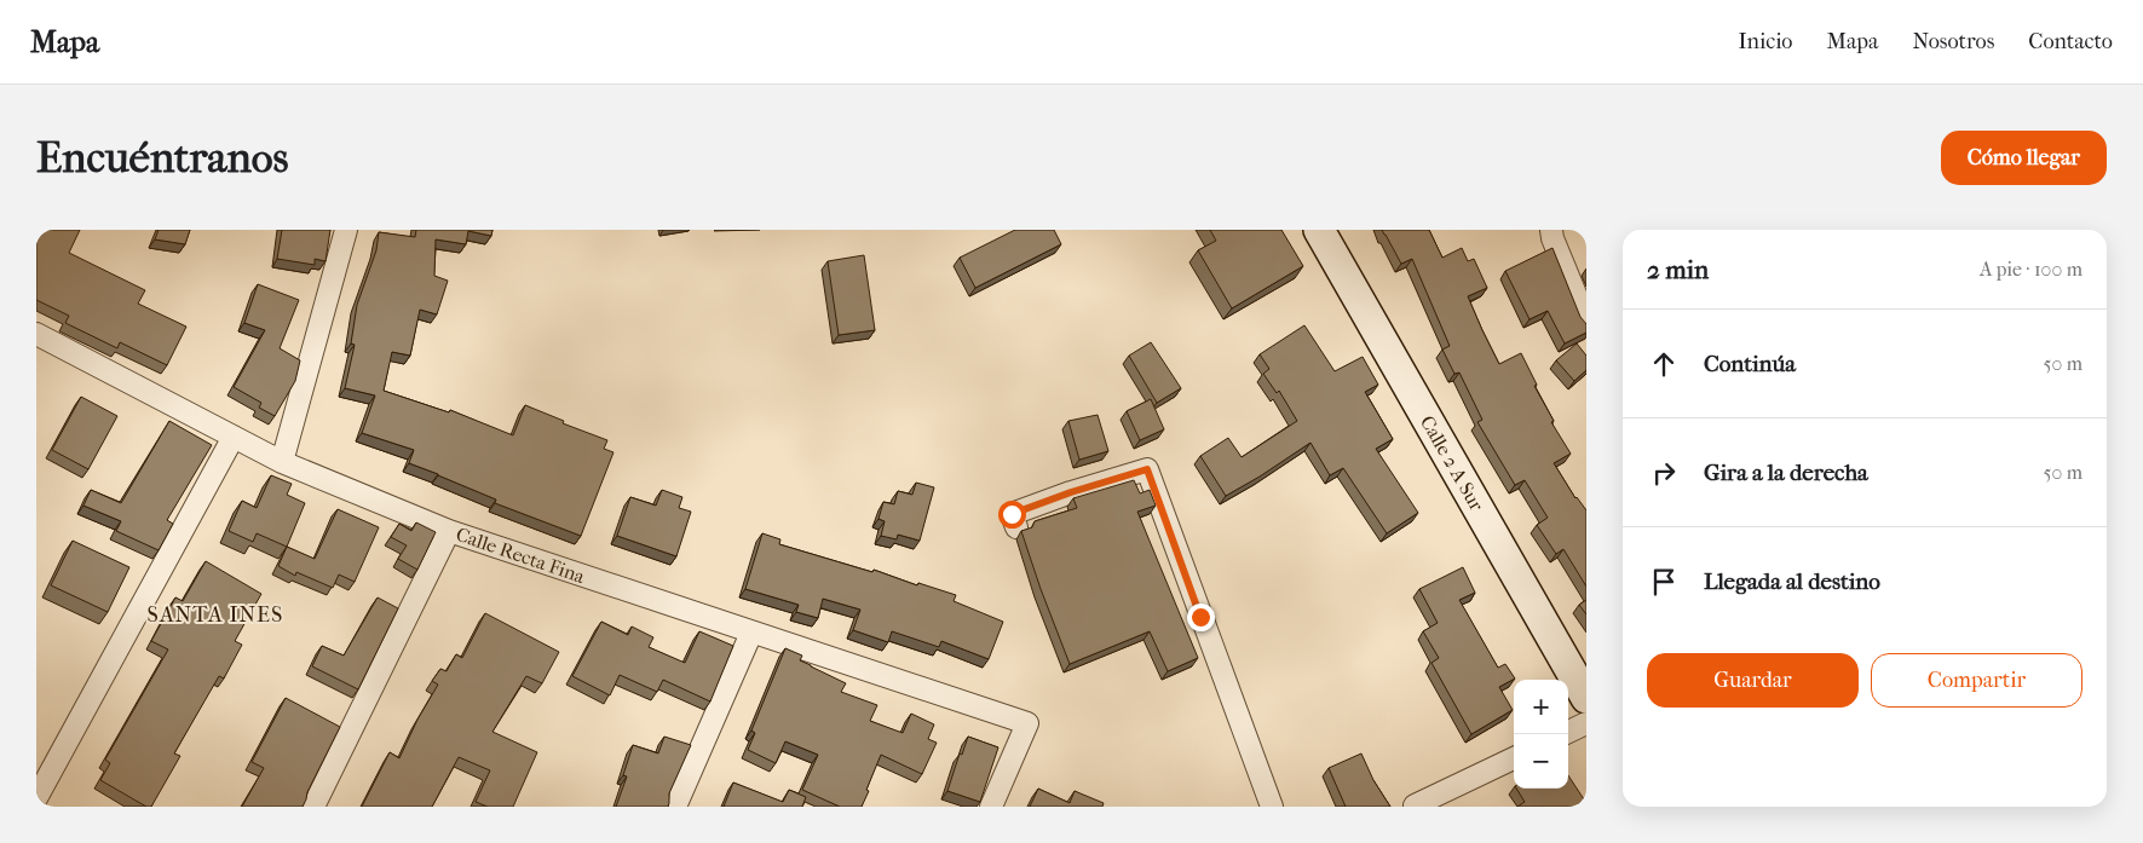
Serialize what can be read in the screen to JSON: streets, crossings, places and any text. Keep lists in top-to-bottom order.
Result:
{
  "streets": {
    "main road": ["Calle 2 A Sur"],
    "street": ["Calle Recta Fina"]
  },
  "districts": ["SANTA INES"],
  "page": {
    "header": "Mapa",
    "nav": [
      "Inicio",
      "Mapa",
      "Nosotros",
      "Contacto"
    ],
    "buttons": [
      "Cómo llegar",
      ["Guardar", "Compartir"]
    ],
    "title": "Encuéntranos",
    "heading": ["2 min", "A pie · 100 m"],
    "list": [
      ["Continúa", "50 m"],
      ["Gira a la derecha", "50 m"],
      "Llegada al destino"
    ],
    "map_buttons": ["+", "−"]
  }
}
